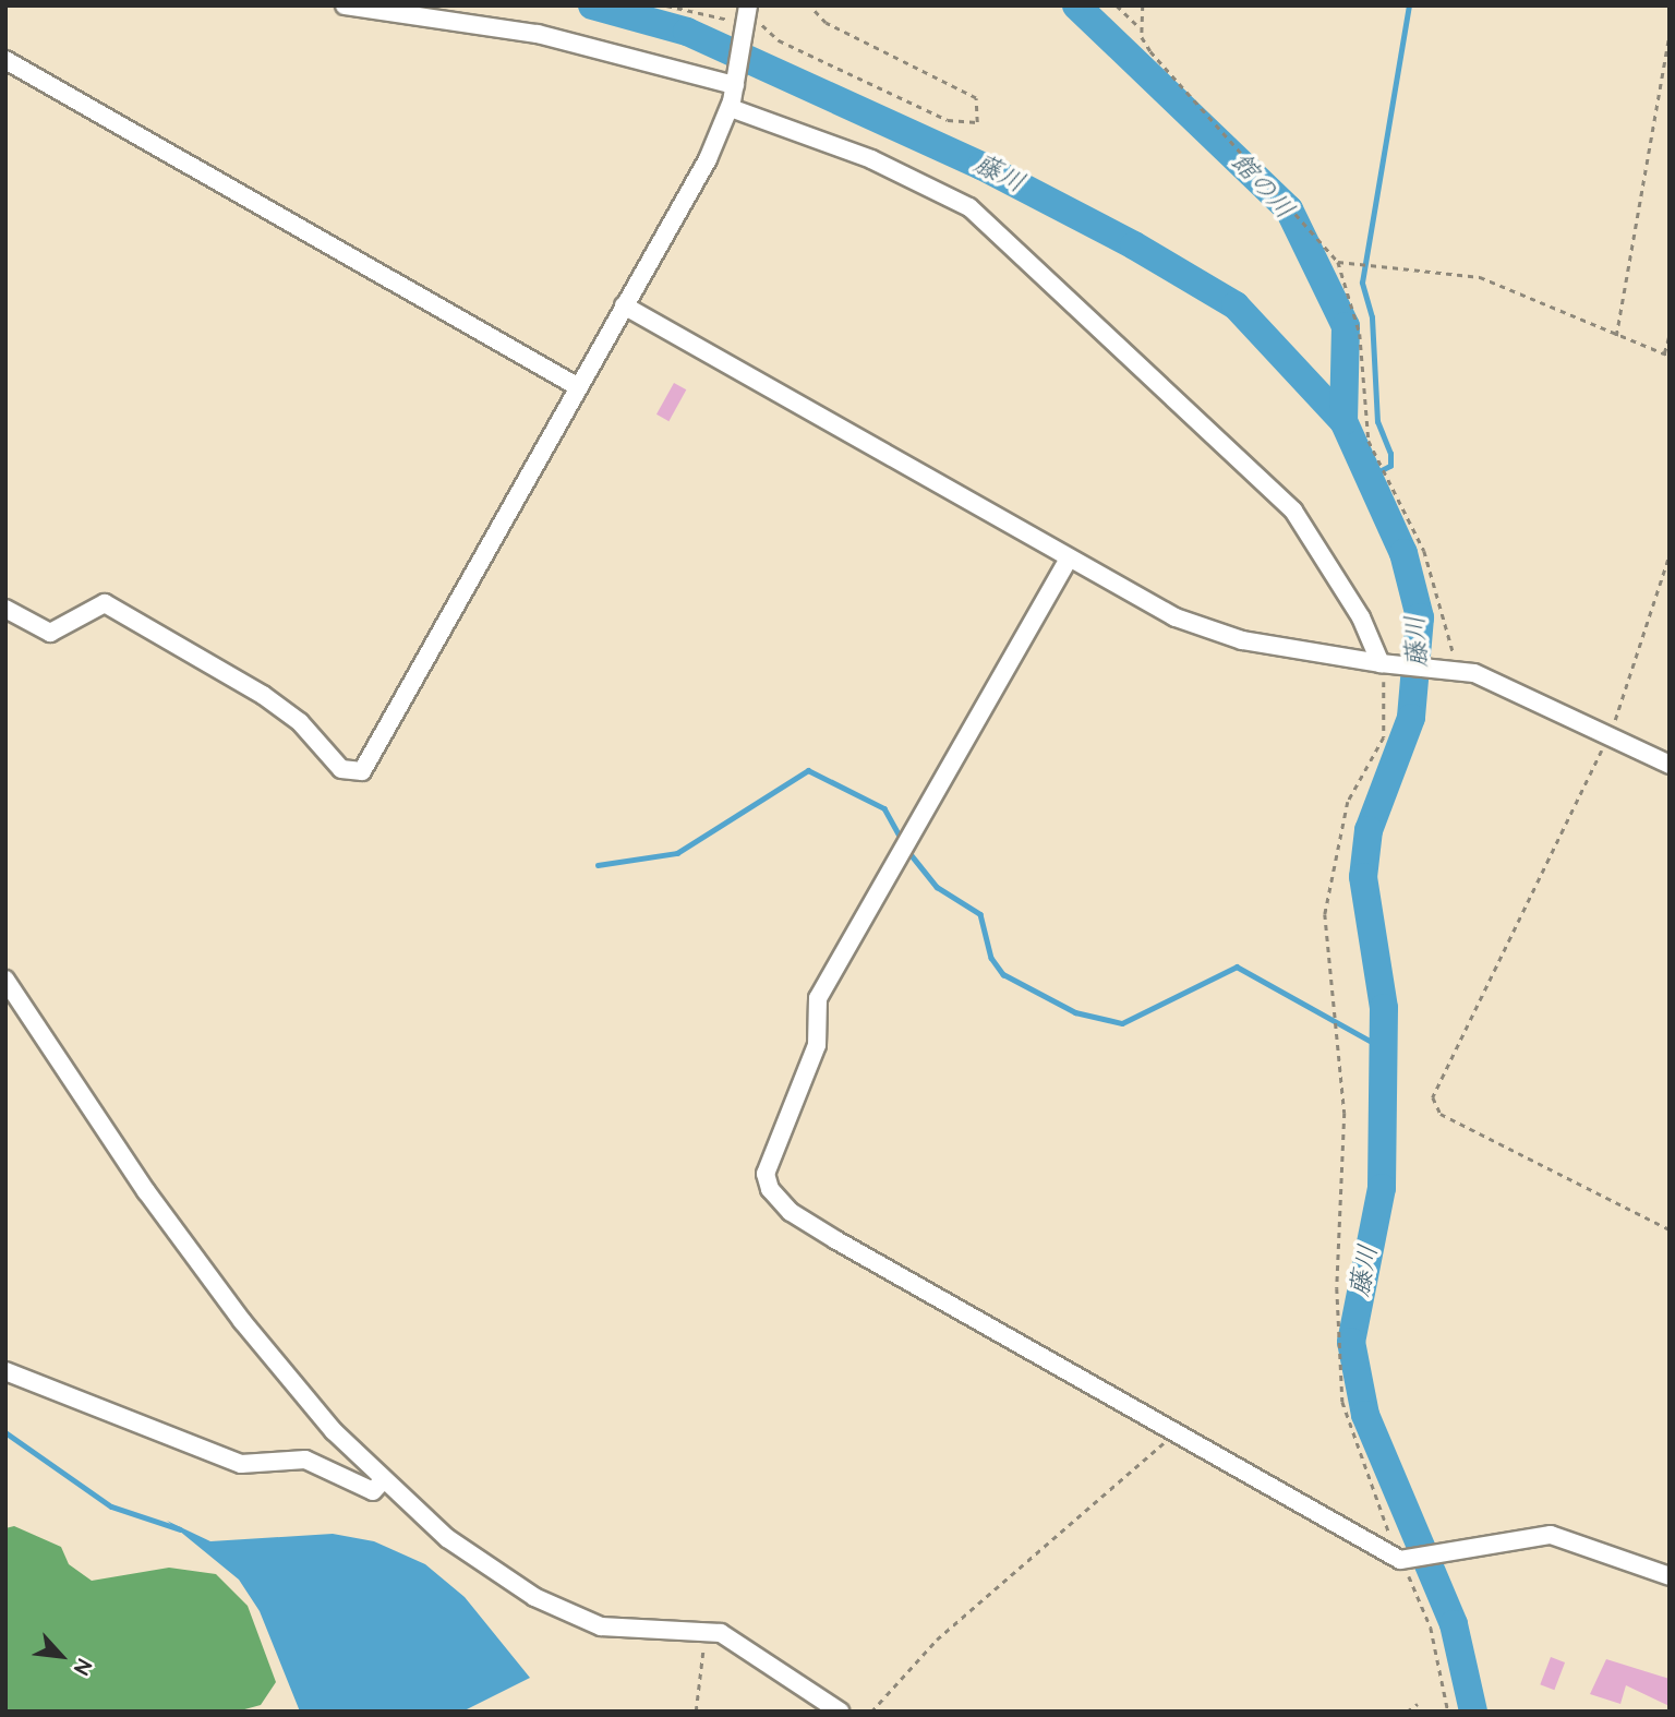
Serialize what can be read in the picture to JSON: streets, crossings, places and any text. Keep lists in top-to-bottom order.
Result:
{
  "water": ["藤川", "館の川"],
  "north": "bottom right"
}
